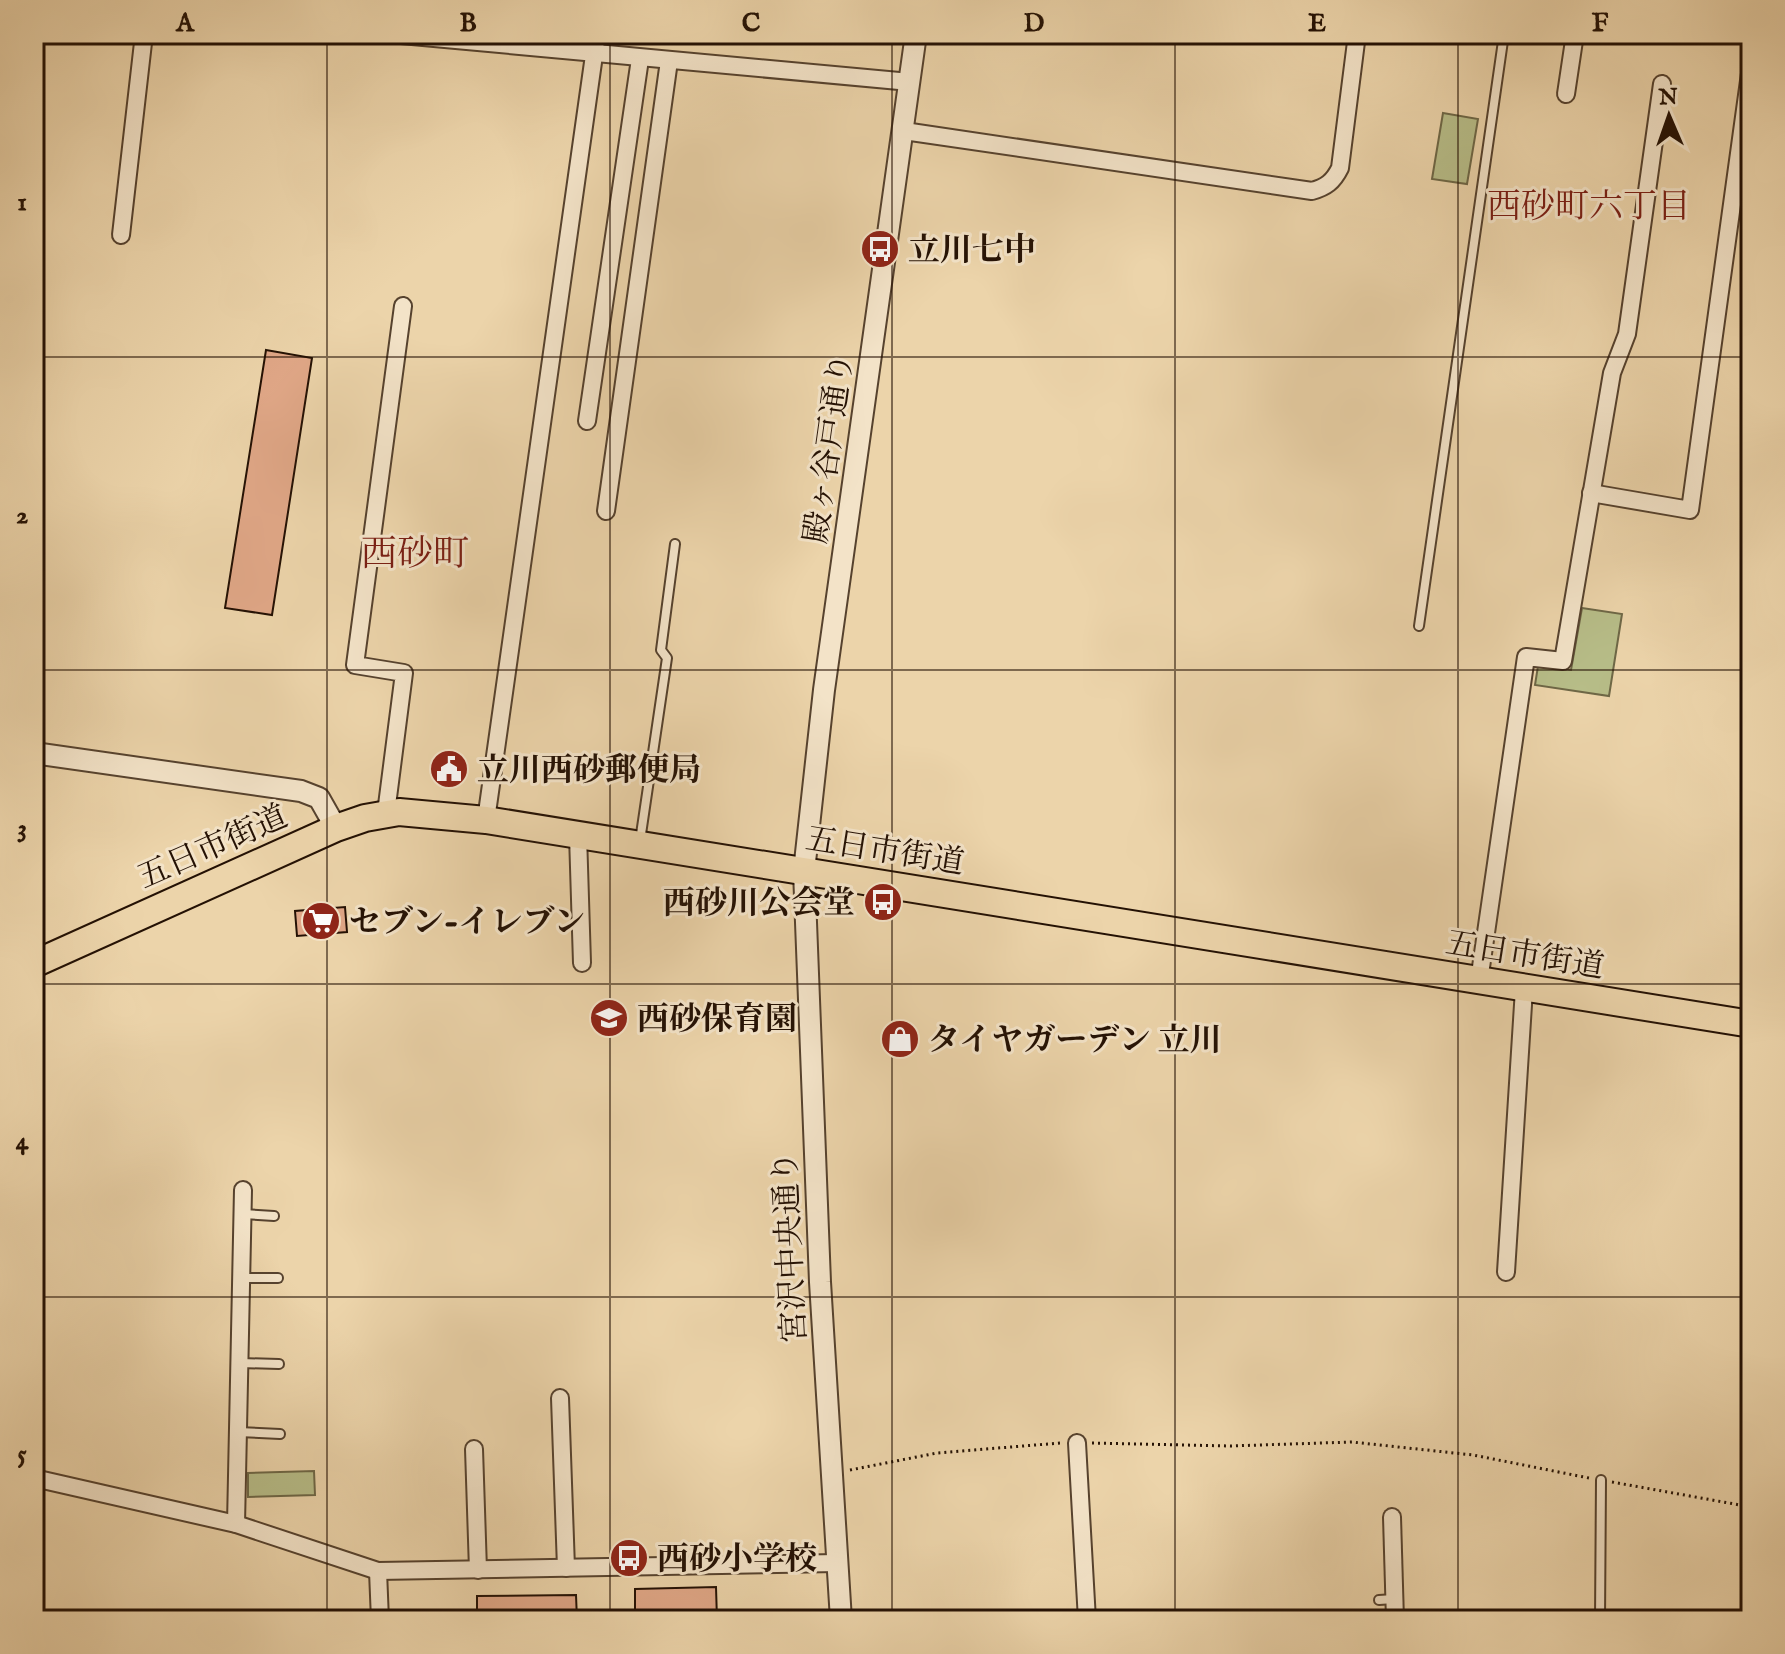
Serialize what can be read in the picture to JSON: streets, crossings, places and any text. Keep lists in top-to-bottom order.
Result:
{
  "streets": {
    "main road": ["五日市街道"],
    "street": ["殿ヶ谷戸通り", "宮沢中央通り"]
  },
  "crossings": [
    ["殿ヶ谷戸通り", "五日市街道"],
    ["殿ヶ谷戸通り", "宮沢中央通り"],
    ["五日市街道", "宮沢中央通り"]
  ],
  "districts": ["西砂町六丁目", "西砂町"],
  "places": {
    "bus stop": ["立川七中", "西砂川公会堂", "西砂小学校"],
    "public building": ["立川西砂郵便局"],
    "supermarket": ["セブン-イレブン"],
    "school or university": ["西砂保育園"],
    "shop": ["タイヤガーデン 立川"]
  },
  "north": "top",
  "grid": {
    "columns": [
      "A",
      "B",
      "C",
      "D",
      "E",
      "F"
    ],
    "rows": [
      "1",
      "2",
      "3",
      "4",
      "5"
    ]
  }
}
